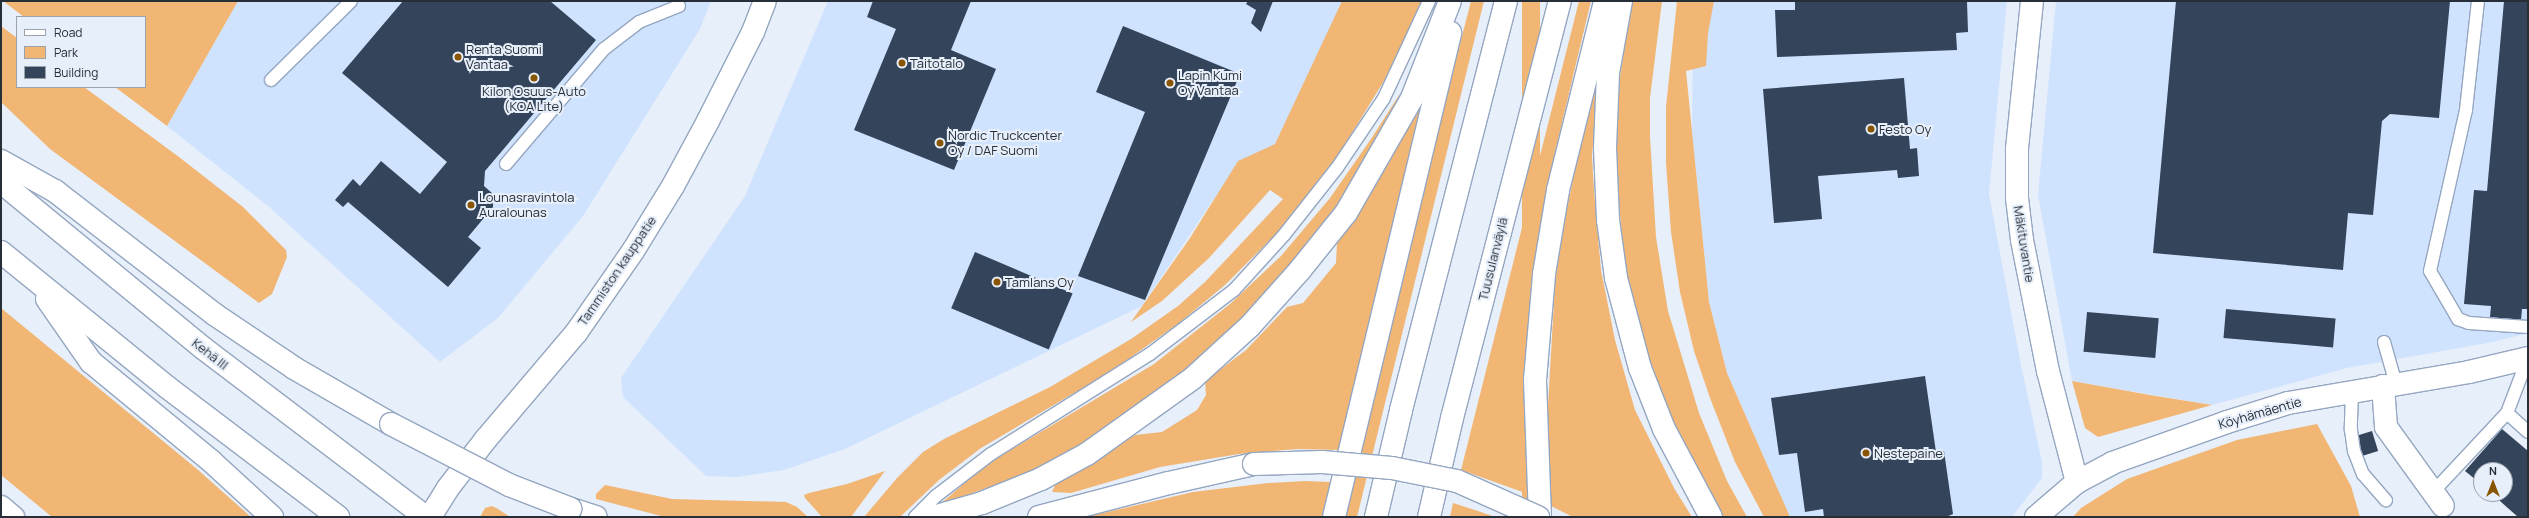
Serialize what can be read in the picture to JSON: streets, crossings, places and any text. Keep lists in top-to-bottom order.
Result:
{
  "streets": {
    "main road": [
      "Mäkituvantie",
      "Tuusulanväylä",
      "Tammiston kauppatie",
      "Kehä III",
      "Köyhämäentie"
    ]
  },
  "crossings": [
    ["Mäkituvantie", "Köyhämäentie"]
  ],
  "places": [
    "Renta Suomi Vantaa",
    "Taitotalo",
    "Kilon Osuus-Auto (KOA Lite)",
    "Lapin Kumi Oy Vantaa",
    "Festo Oy",
    "Nordic Truckcenter Oy / DAF Suomi",
    "Lounasravintola Auralounas",
    "Tamlans Oy",
    "Nestepaine"
  ],
  "legend": ["Road", "Park", "Building"],
  "north": "top"
}
